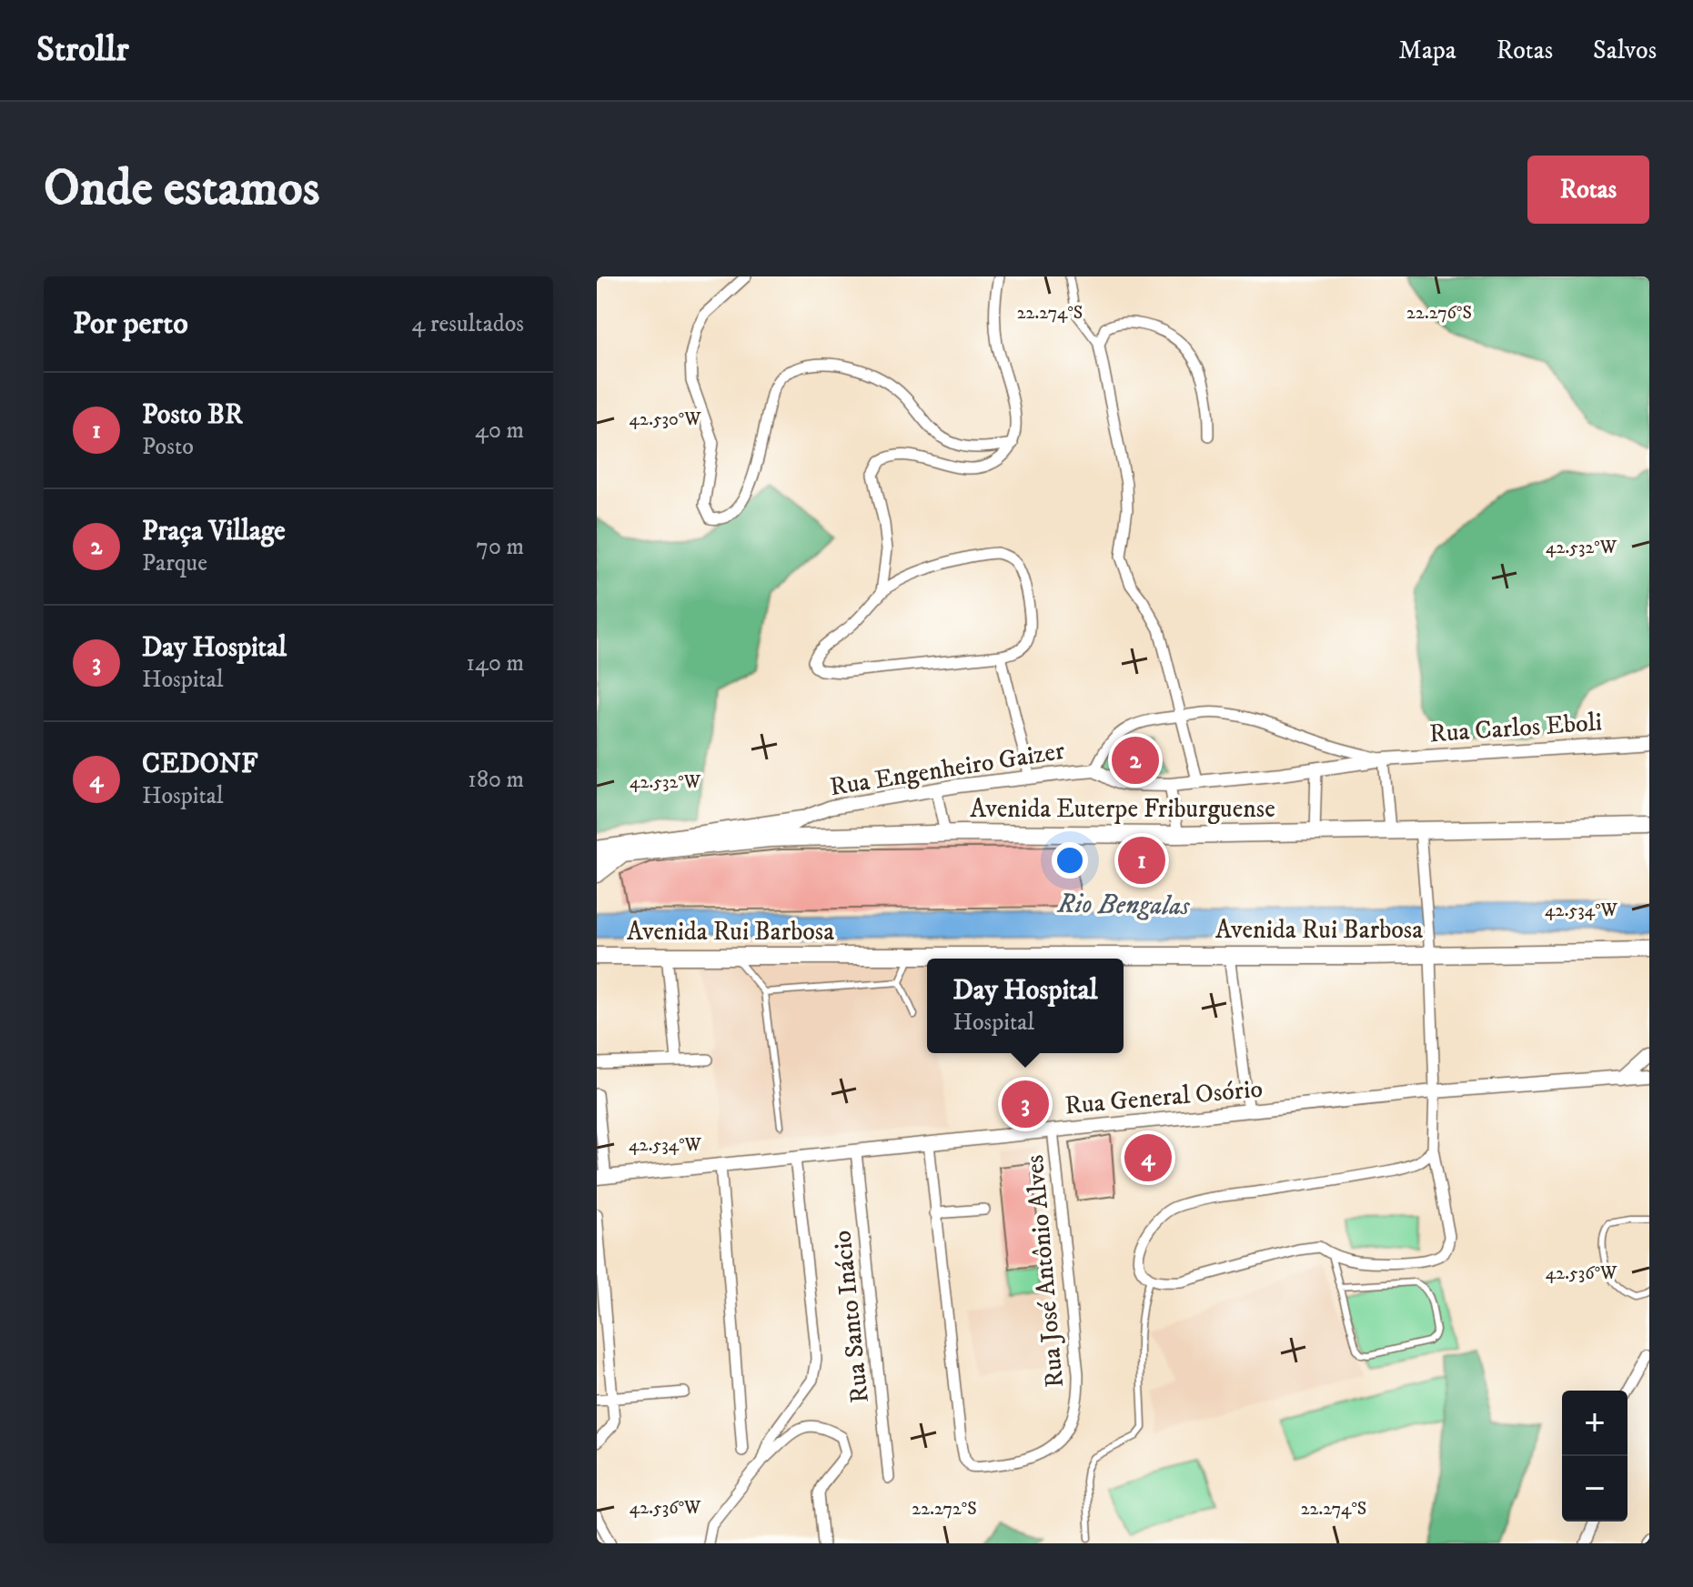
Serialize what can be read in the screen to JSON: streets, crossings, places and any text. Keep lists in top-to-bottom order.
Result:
{
  "streets": {
    "main road": ["Avenida Euterpe Friburguense", "Avenida Rui Barbosa"],
    "street": [
      "Rua Carlos Eboli",
      "Rua Engenheiro Gaizer",
      "Rua General Osório",
      "Rua José Antônio Alves",
      "Rua Santo Inácio"
    ]
  },
  "crossings": [
    ["Rua Carlos Eboli", "Rua Engenheiro Gaizer"],
    ["Rua Engenheiro Gaizer", "Avenida Euterpe Friburguense"],
    ["Rua General Osório", "Rua José Antônio Alves"],
    ["Rua General Osório", "Rua Santo Inácio"]
  ],
  "water": ["Rio Bengalas"],
  "page": {
    "header": "Strollr",
    "nav": ["Mapa", "Rotas", "Salvos"],
    "buttons": "Rotas",
    "title": "Onde estamos",
    "heading": ["Por perto", "4 resultados"],
    "list": [
      {
        "mark": "1",
        "name": "Posto BR",
        "note": "Posto",
        "value": "40 m"
      },
      {
        "mark": "2",
        "name": "Praça Village",
        "note": "Parque",
        "value": "70 m"
      },
      {
        "mark": "3",
        "name": "Day Hospital",
        "note": "Hospital",
        "value": "140 m"
      },
      {
        "mark": "4",
        "name": "CEDONF",
        "note": "Hospital",
        "value": "180 m"
      }
    ],
    "pins": [
      "2",
      "1",
      "3",
      "4"
    ],
    "popup": ["Day Hospital", "Hospital"],
    "map_buttons": ["+", "−"]
  },
  "coordinates": [
    "22.274°S",
    "22.276°S",
    "42.530°W",
    "42.532°W",
    "42.534°W",
    "42.536°W",
    "22.272°S"
  ]
}
